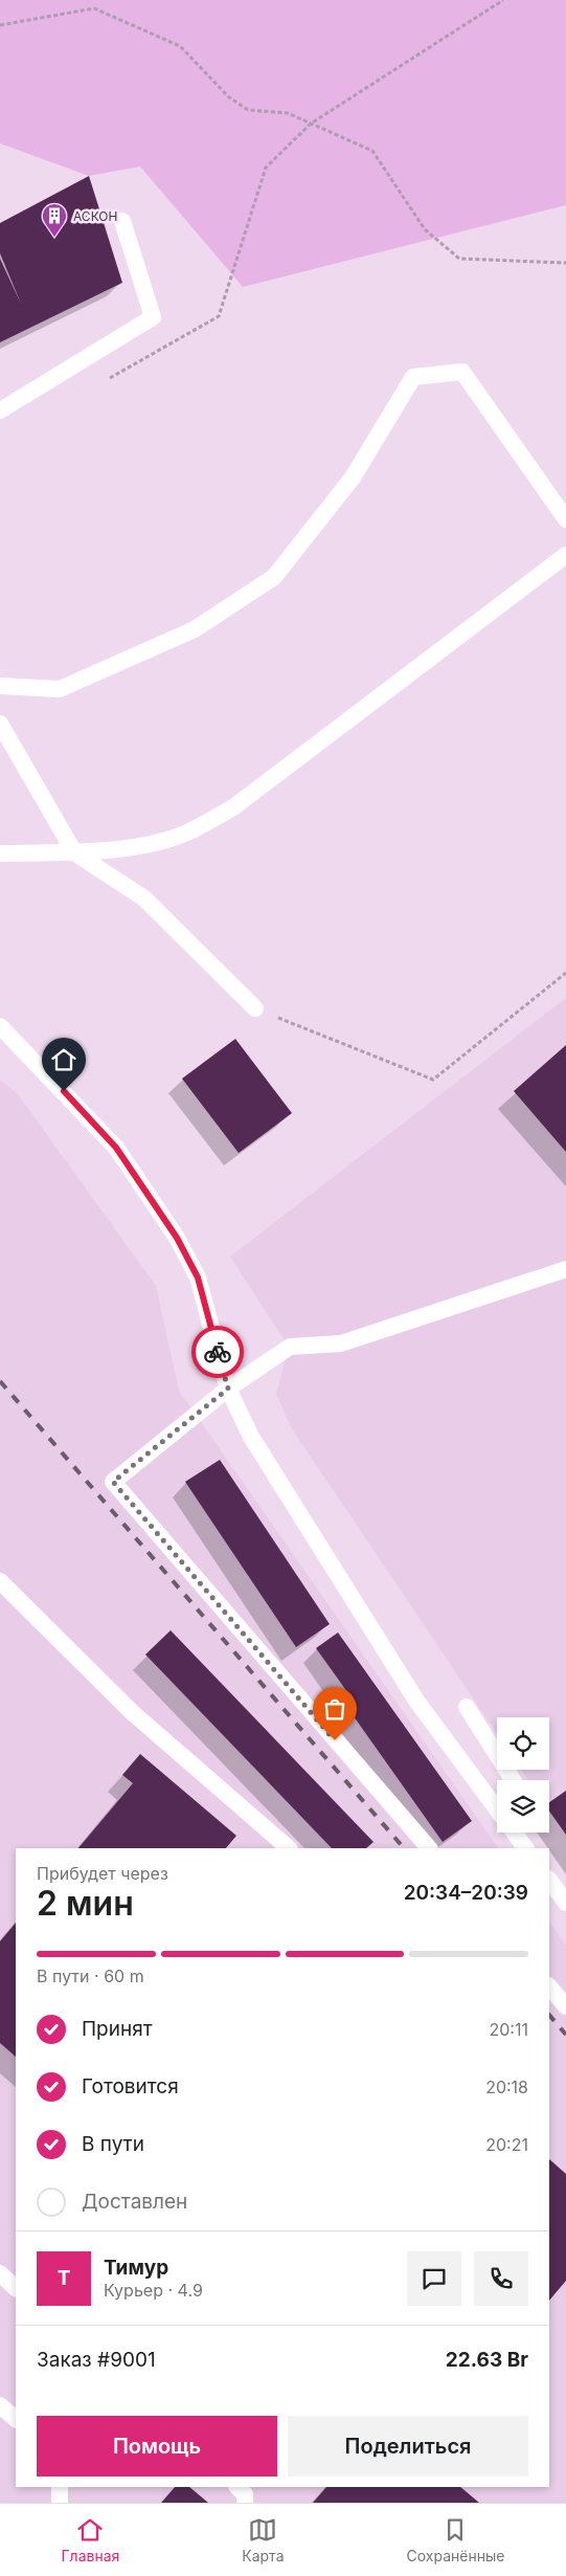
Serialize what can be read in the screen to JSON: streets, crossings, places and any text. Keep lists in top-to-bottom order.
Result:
{
  "places": {
    "building": ["АСКОН"]
  },
  "page": {
    "heading": ["2 мин", "Прибудет через", "20:34–20:39"],
    "panel": [
      "Тимур",
      "Курьер · 4.9",
      "Заказ #9001",
      "22.63 Br"
    ],
    "bar": "В пути · 60 m",
    "list": [
      ["Принят", "20:11"],
      ["Готовится", "20:18"],
      ["В пути", "20:21"],
      "Доставлен"
    ],
    "round": "Т",
    "buttons": ["Помощь", "Поделиться"],
    "tabs": ["Главная", "Карта", "Сохранённые"]
  }
}
